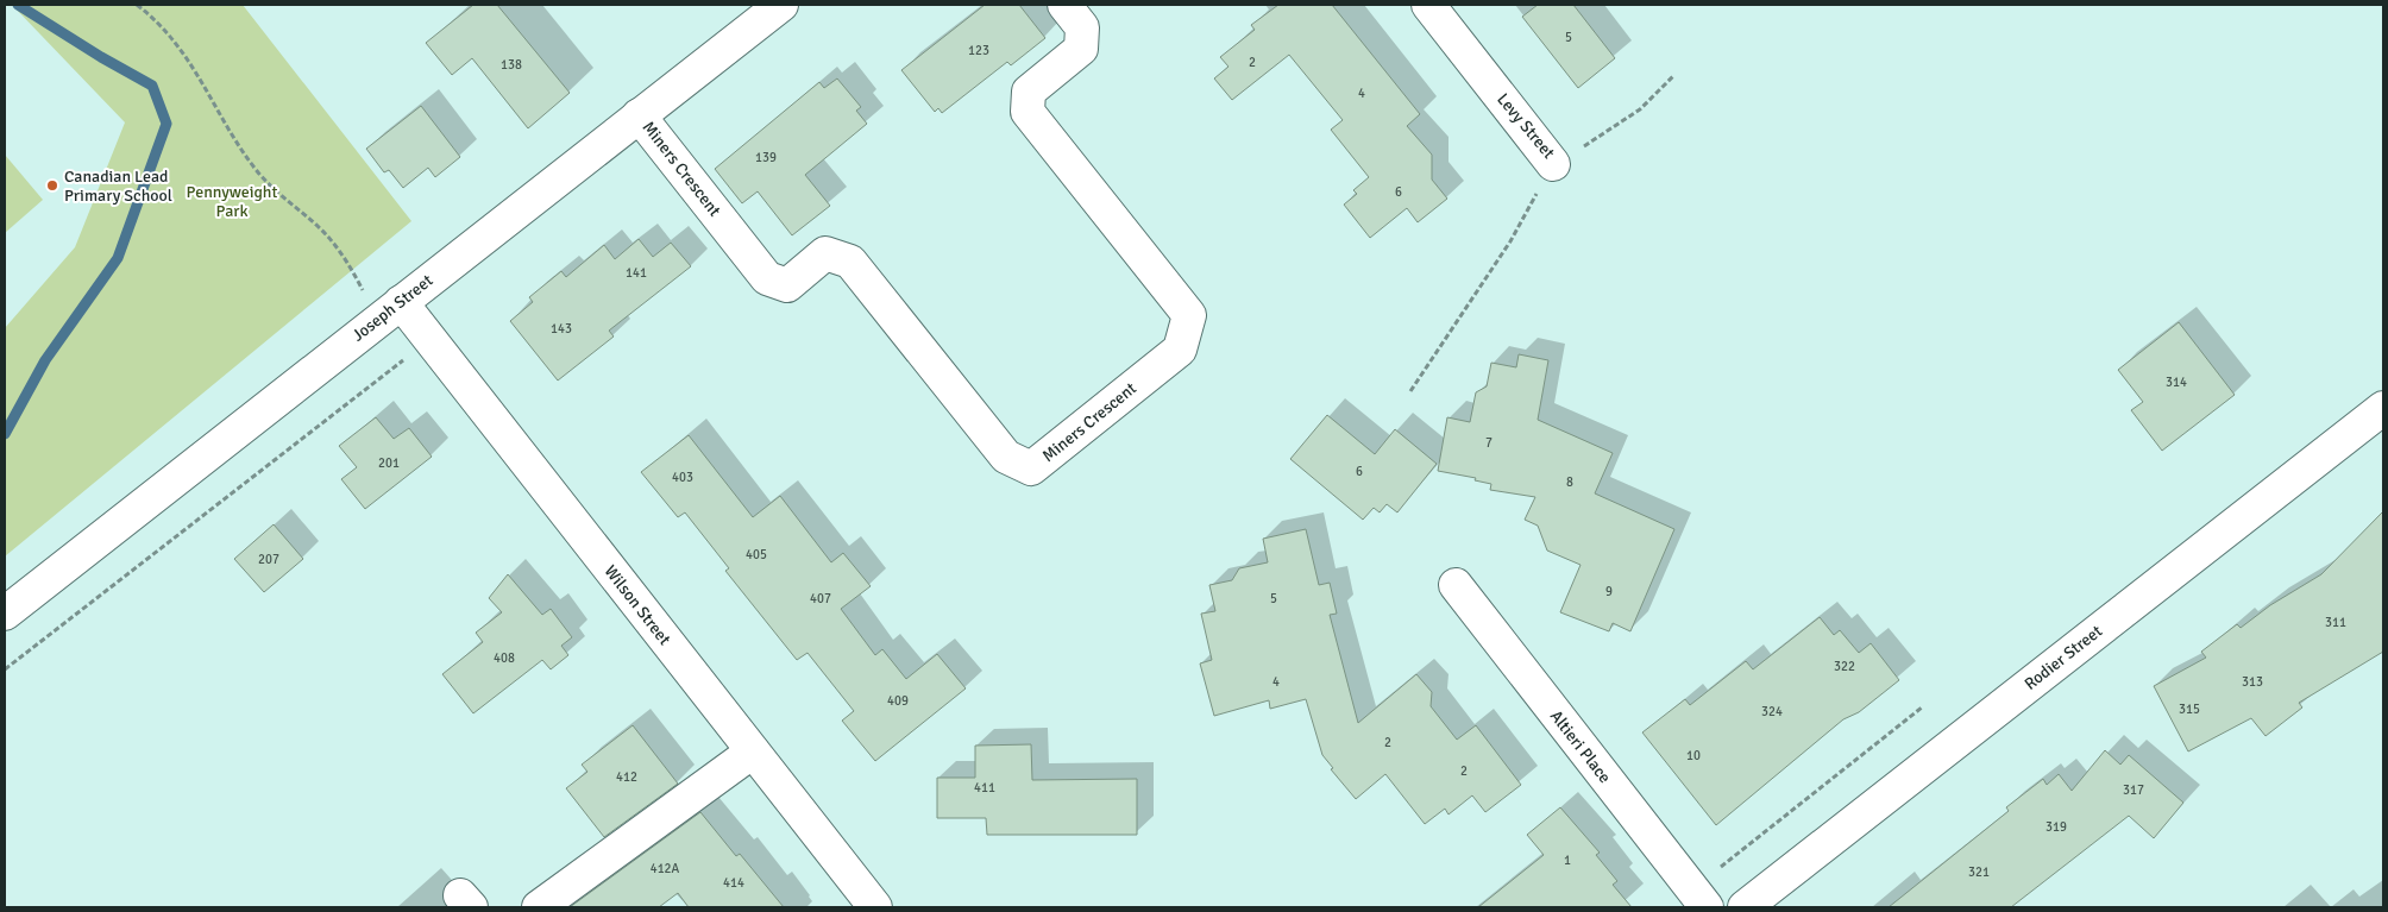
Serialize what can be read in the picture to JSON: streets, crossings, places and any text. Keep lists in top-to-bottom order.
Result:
{
  "streets": {
    "street": [
      "Levy Street",
      "Miners Crescent",
      "Joseph Street",
      "Wilson Street",
      "Rodier Street",
      "Altieri Place"
    ]
  },
  "crossings": [
    ["Miners Crescent", "Joseph Street"],
    ["Joseph Street", "Wilson Street"]
  ],
  "parks": ["Pennyweight Park"],
  "places": ["Canadian Lead Primary School"],
  "house_numbers": [
    "5",
    "123",
    "2",
    "138",
    "4",
    "139",
    "6",
    "141",
    "143",
    "314",
    "7",
    "201",
    "6",
    "403",
    "8",
    "405",
    "207",
    "9",
    "407",
    "5",
    "311",
    "408",
    "322",
    "4",
    "313",
    "409",
    "315",
    "324",
    "2",
    "10",
    "2",
    "412",
    "411",
    "317",
    "319",
    "1",
    "412A",
    "321",
    "414"
  ]
}
